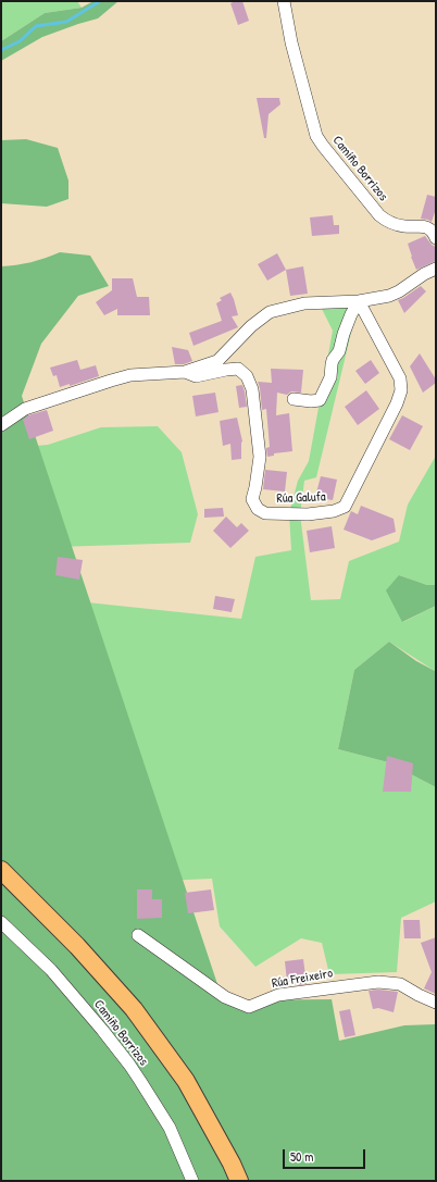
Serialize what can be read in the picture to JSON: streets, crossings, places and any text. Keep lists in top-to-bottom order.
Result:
{
  "streets": {
    "street": ["Camiño Borrizos", "Rúa Galufa", "Rúa Freixeiro"]
  },
  "scale_bar": "50 m"
}
